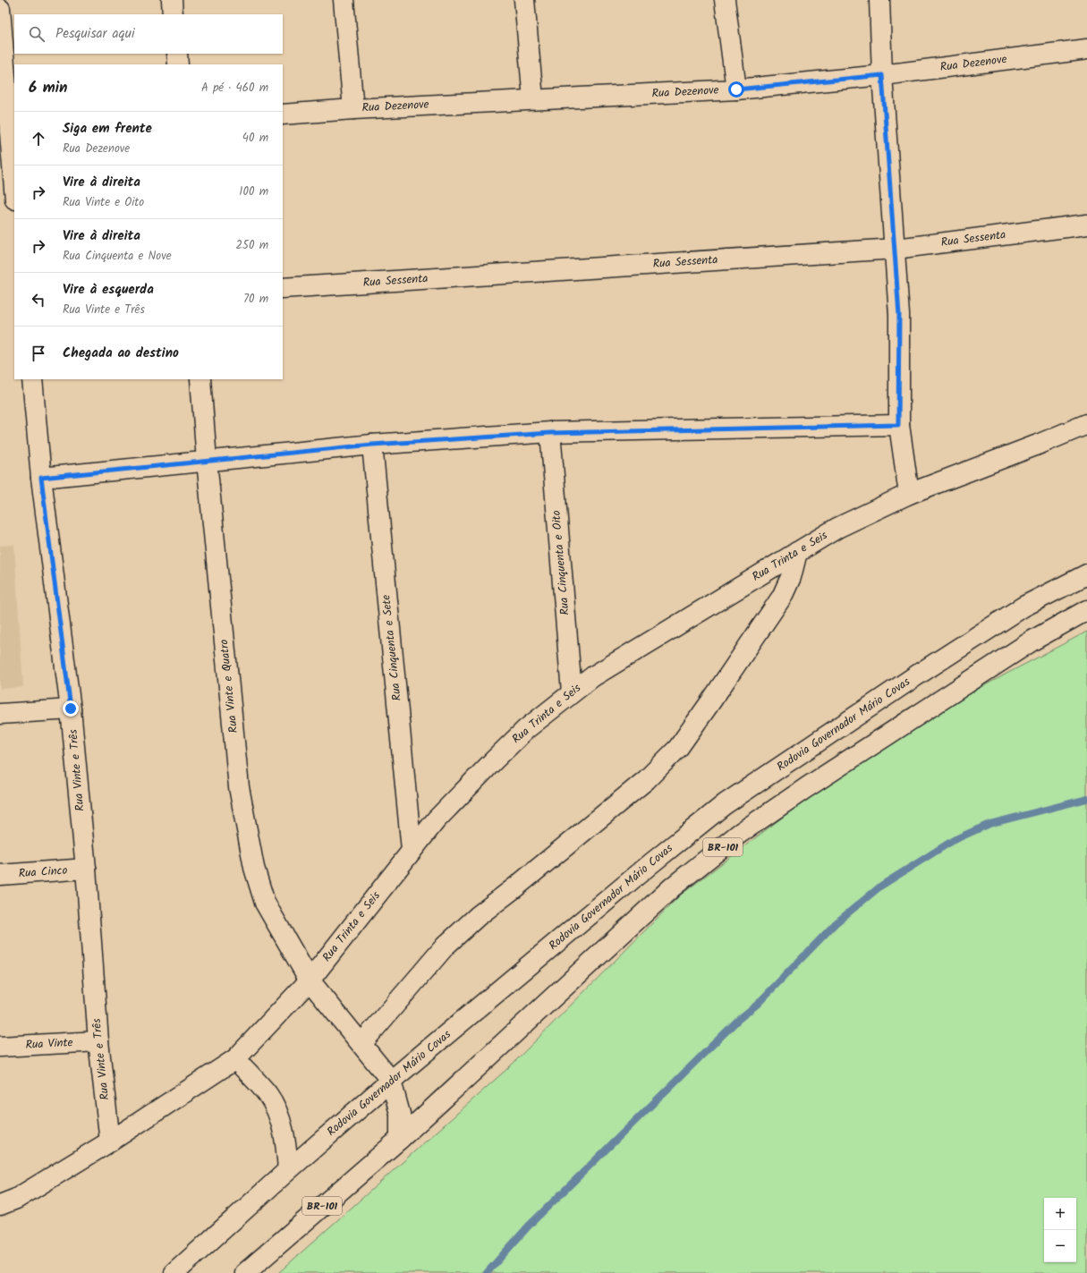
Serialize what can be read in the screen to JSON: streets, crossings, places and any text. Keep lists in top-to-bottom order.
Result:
{
  "streets": {
    "main road": [
      "Rua Dezenove",
      "Rua Sessenta",
      "Rua Trinta e Seis",
      "Rua Cinquenta e Oito",
      "Rua Cinquenta e Sete",
      "Rua Vinte e Quatro",
      "Rodovia Governador Mário Covas",
      "Rua Vinte e Três",
      "BR-101",
      "Rua Cinco",
      "Rua Vinte"
    ]
  },
  "crossings": [
    ["Rua Trinta e Seis", "Rua Cinquenta e Oito"],
    ["Rua Trinta e Seis", "Rua Cinquenta e Sete"],
    ["Rua Trinta e Seis", "Rua Vinte e Quatro"],
    ["Rua Trinta e Seis", "Rua Vinte e Três"],
    ["Rua Vinte e Quatro", "Rodovia Governador Mário Covas"],
    ["Rua Vinte e Três", "Rua Cinco"],
    ["Rua Vinte e Três", "Rua Vinte"]
  ],
  "page": {
    "search": "Pesquisar aqui",
    "heading": ["6 min", "A pé · 460 m"],
    "list": [
      ["Siga em frente", "Rua Dezenove", "40 m"],
      ["Vire à direita", "Rua Vinte e Oito", "100 m"],
      ["Vire à direita", "Rua Cinquenta e Nove", "250 m"],
      ["Vire à esquerda", "Rua Vinte e Três", "70 m"],
      "Chegada ao destino"
    ],
    "map_buttons": ["+", "−"]
  }
}
